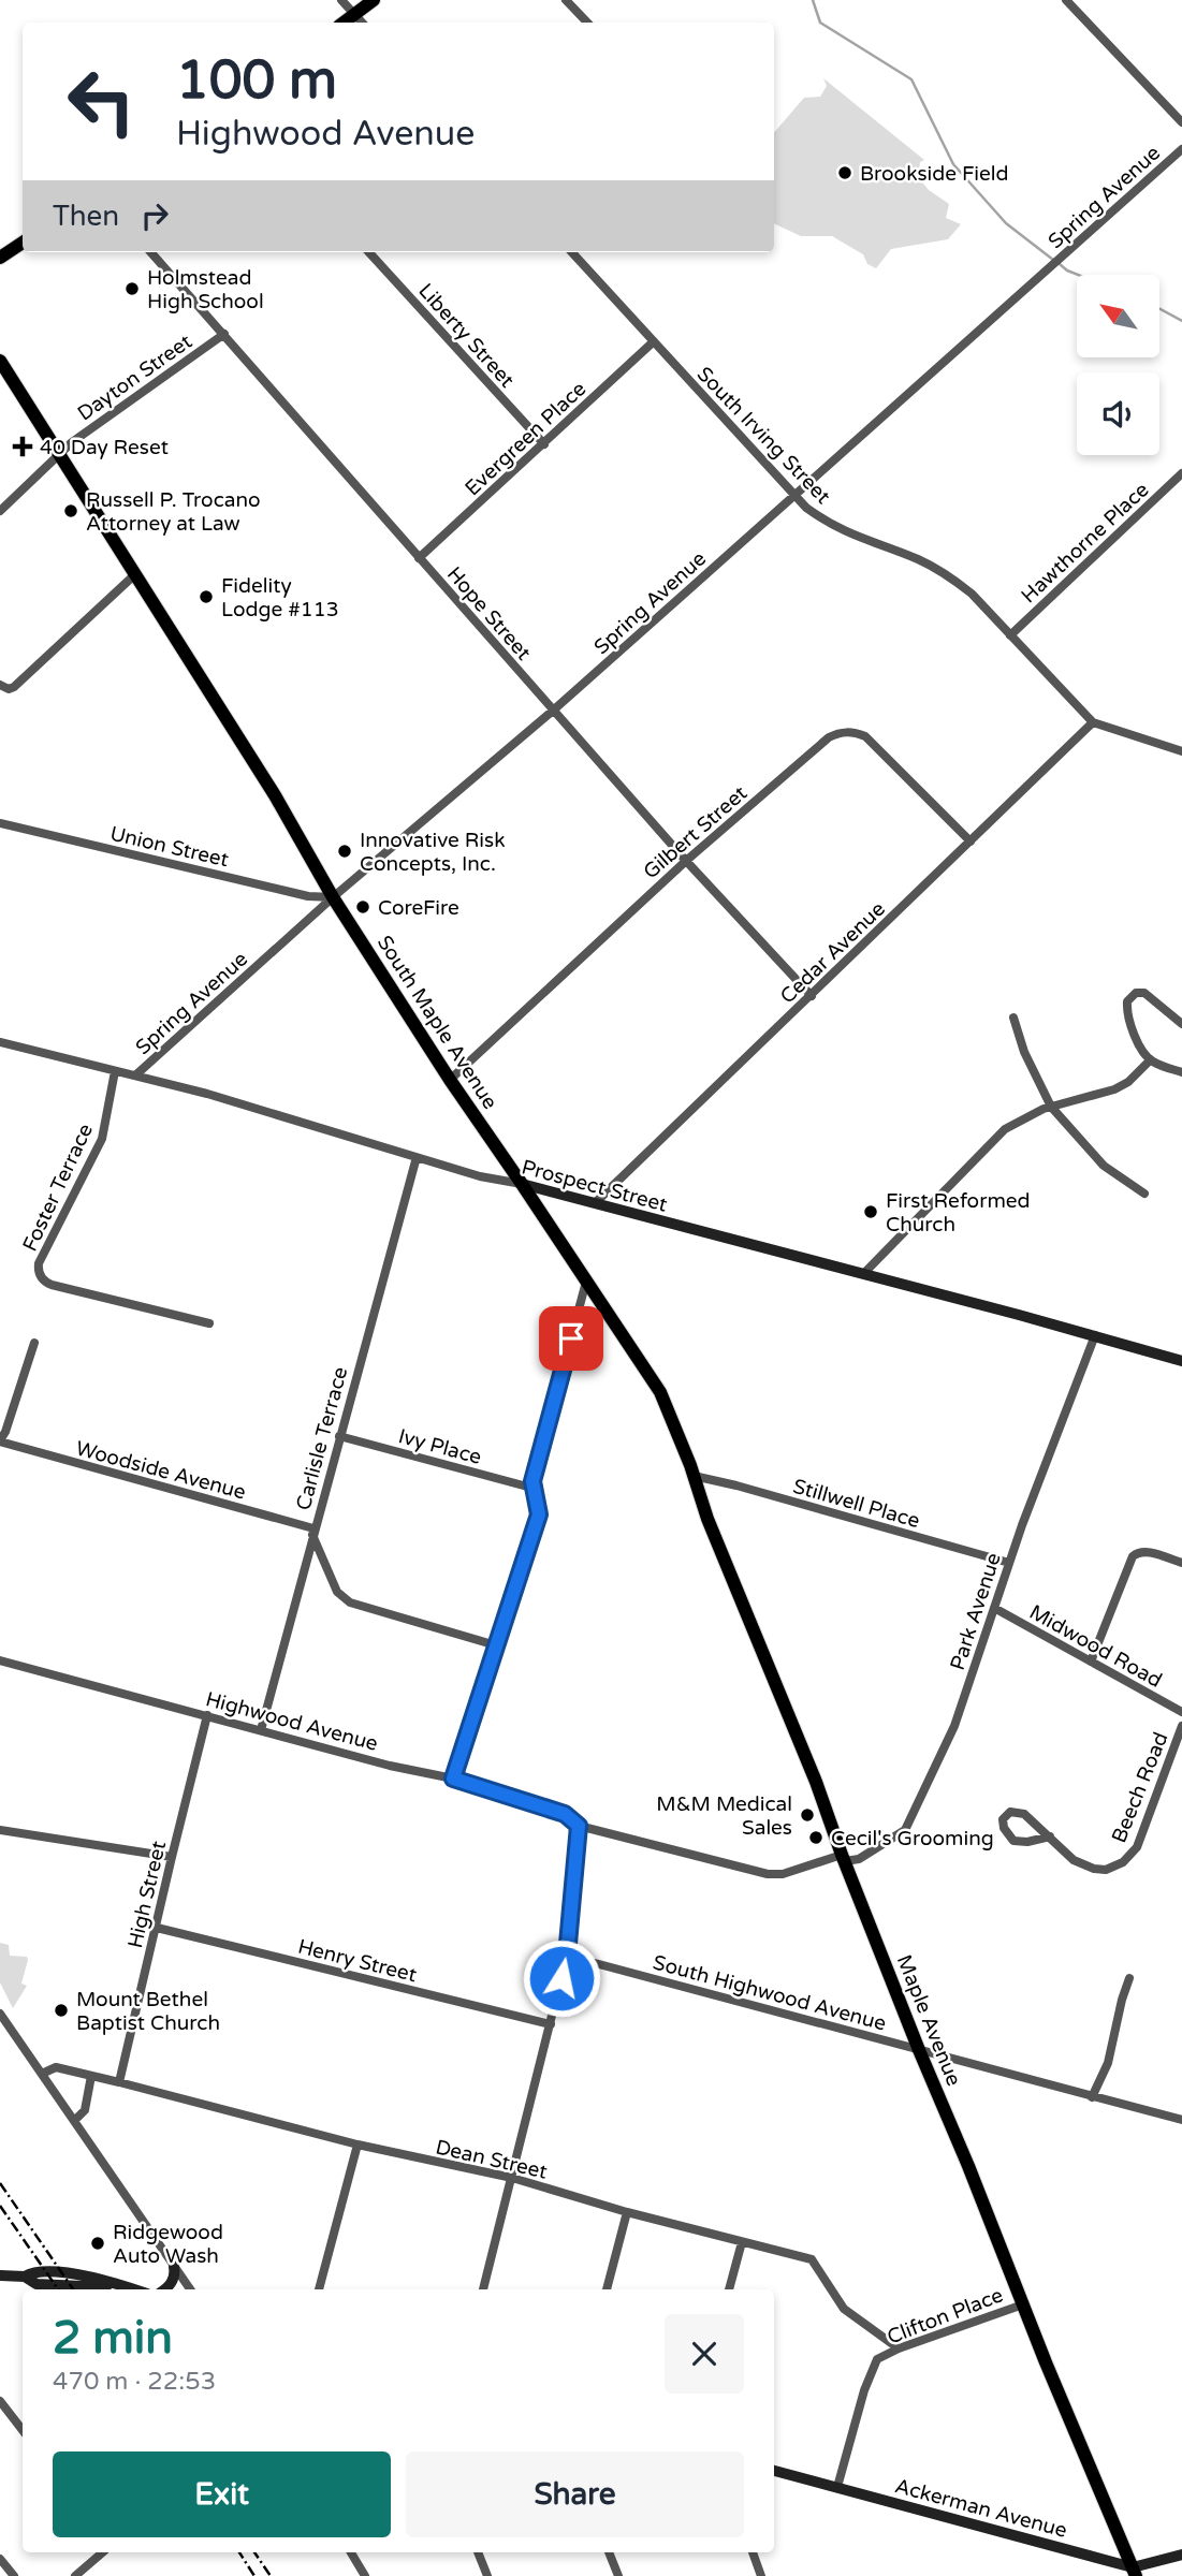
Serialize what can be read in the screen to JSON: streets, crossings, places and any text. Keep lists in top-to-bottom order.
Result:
{
  "streets": {
    "main road": [
      "South Maple Avenue",
      "Prospect Street",
      "Maple Avenue",
      "Ackerman Avenue"
    ],
    "street": [
      "Spring Avenue",
      "Liberty Street",
      "Dayton Street",
      "South Irving Street",
      "Evergreen Place",
      "Hawthorne Place",
      "Hope Street",
      "Gilbert Street",
      "Union Street",
      "Cedar Avenue",
      "Foster Terrace",
      "Carlisle Terrace",
      "Ivy Place",
      "Woodside Avenue",
      "Stillwell Place",
      "Park Avenue",
      "Midwood Road",
      "Highwood Avenue",
      "Beech Road",
      "High Street",
      "Henry Street",
      "South Highwood Avenue",
      "Dean Street",
      "Clifton Place"
    ]
  },
  "crossings": [
    ["Spring Avenue", "South Irving Street"],
    ["Spring Avenue", "Hope Street"],
    ["Spring Avenue", "Union Street"],
    ["Spring Avenue", "South Maple Avenue"],
    ["Spring Avenue", "Prospect Street"],
    ["Liberty Street", "Evergreen Place"],
    ["Dayton Street", "Hope Street"],
    ["Dayton Street", "South Maple Avenue"],
    ["South Irving Street", "Evergreen Place"],
    ["South Irving Street", "Hawthorne Place"],
    ["South Irving Street", "Cedar Avenue"],
    ["Evergreen Place", "Hope Street"],
    ["Hope Street", "Gilbert Street"],
    ["Hope Street", "Cedar Avenue"],
    ["Gilbert Street", "Cedar Avenue"],
    ["Gilbert Street", "South Maple Avenue"],
    ["Union Street", "South Maple Avenue"],
    ["Cedar Avenue", "Prospect Street"],
    ["South Maple Avenue", "Prospect Street"],
    ["South Maple Avenue", "Stillwell Place"],
    ["South Maple Avenue", "Maple Avenue"],
    ["Prospect Street", "Foster Terrace"],
    ["Prospect Street", "Carlisle Terrace"],
    ["Prospect Street", "Park Avenue"],
    ["Carlisle Terrace", "Ivy Place"],
    ["Carlisle Terrace", "Woodside Avenue"],
    ["Carlisle Terrace", "Highwood Avenue"],
    ["Stillwell Place", "Park Avenue"],
    ["Stillwell Place", "Maple Avenue"],
    ["Park Avenue", "Midwood Road"],
    ["Park Avenue", "Highwood Avenue"],
    ["Park Avenue", "Maple Avenue"],
    ["Highwood Avenue", "High Street"],
    ["Highwood Avenue", "Maple Avenue"],
    ["High Street", "Henry Street"],
    ["High Street", "Dean Street"],
    ["South Highwood Avenue", "Maple Avenue"],
    ["Maple Avenue", "Clifton Place"],
    ["Maple Avenue", "Ackerman Avenue"],
    ["Dean Street", "Clifton Place"],
    ["Clifton Place", "Ackerman Avenue"]
  ],
  "places": {
    "other": [
      "Brookside Field",
      "Holmstead High School",
      "Russell P. Trocano Attorney at Law",
      "Fidelity Lodge #113",
      "Innovative Risk Concepts, Inc.",
      "CoreFire",
      "First Reformed Church",
      "M&M Medical Sales",
      "Cecil's Grooming",
      "Mount Bethel Baptist Church",
      "Ridgewood Auto Wash"
    ],
    "health": ["40 Day Reset"]
  },
  "north": "top left",
  "page": {
    "turn": ["100 m", "Highwood Avenue"],
    "then": "Then",
    "heading": ["2 min", "470 m · 22:53"],
    "buttons": ["Exit", "Share"]
  }
}
